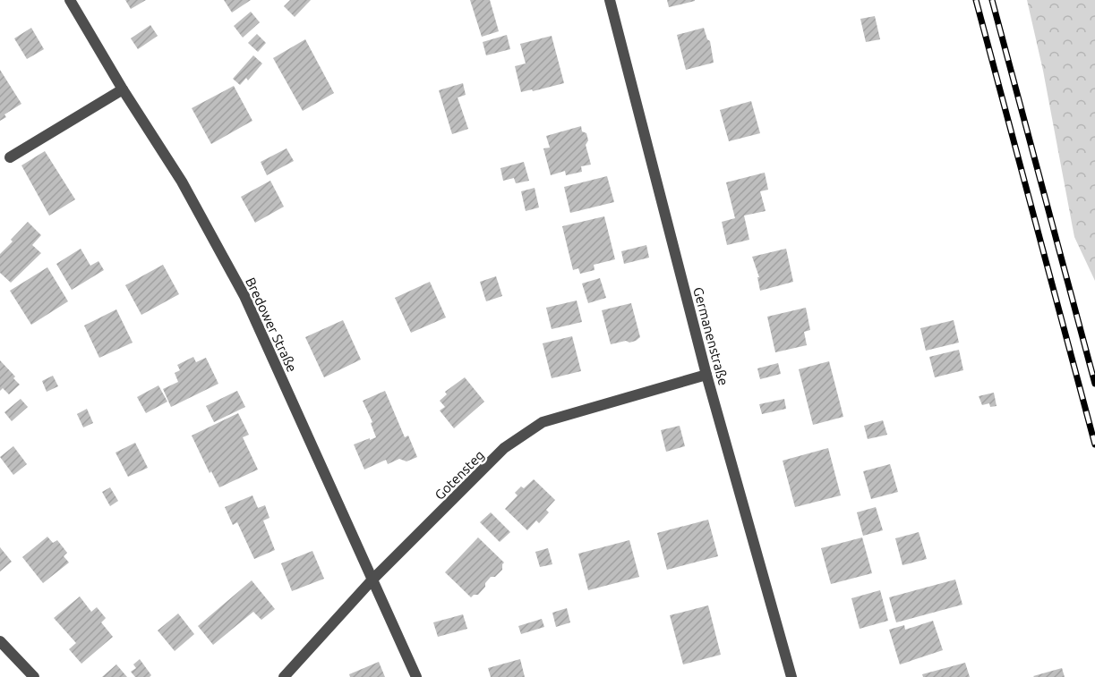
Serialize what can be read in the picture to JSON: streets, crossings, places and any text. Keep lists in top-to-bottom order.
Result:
{
  "streets": {
    "street": ["Bredower Straße", "Germanenstraße", "Gotensteg"]
  },
  "crossings": [
    ["Bredower Straße", "Gotensteg"],
    ["Germanenstraße", "Gotensteg"]
  ]
}
